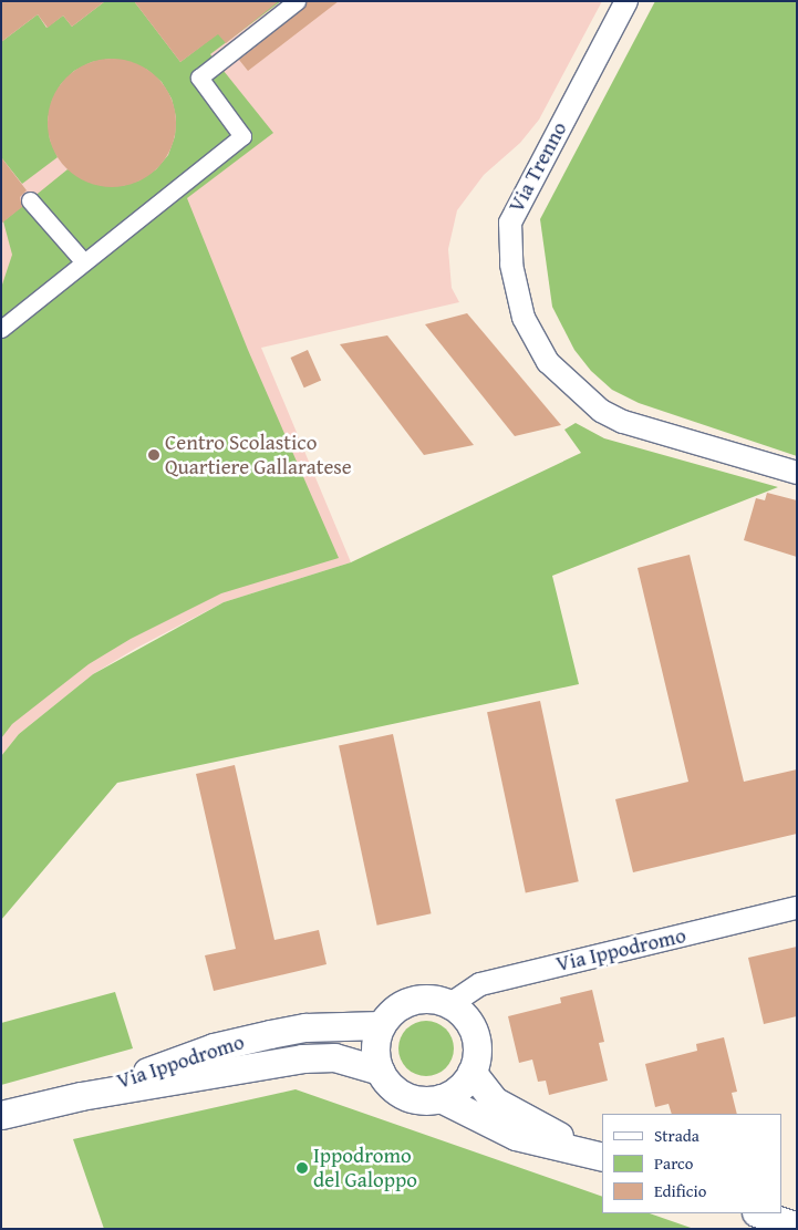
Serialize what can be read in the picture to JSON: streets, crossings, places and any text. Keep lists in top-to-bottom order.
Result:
{
  "streets": {
    "street": ["Via Trenno", "Via Ippodromo"]
  },
  "places": ["Centro Scolastico Quartiere Gallaratese", "Ippodromo del Galoppo"],
  "legend": ["Strada", "Parco", "Edificio"]
}
